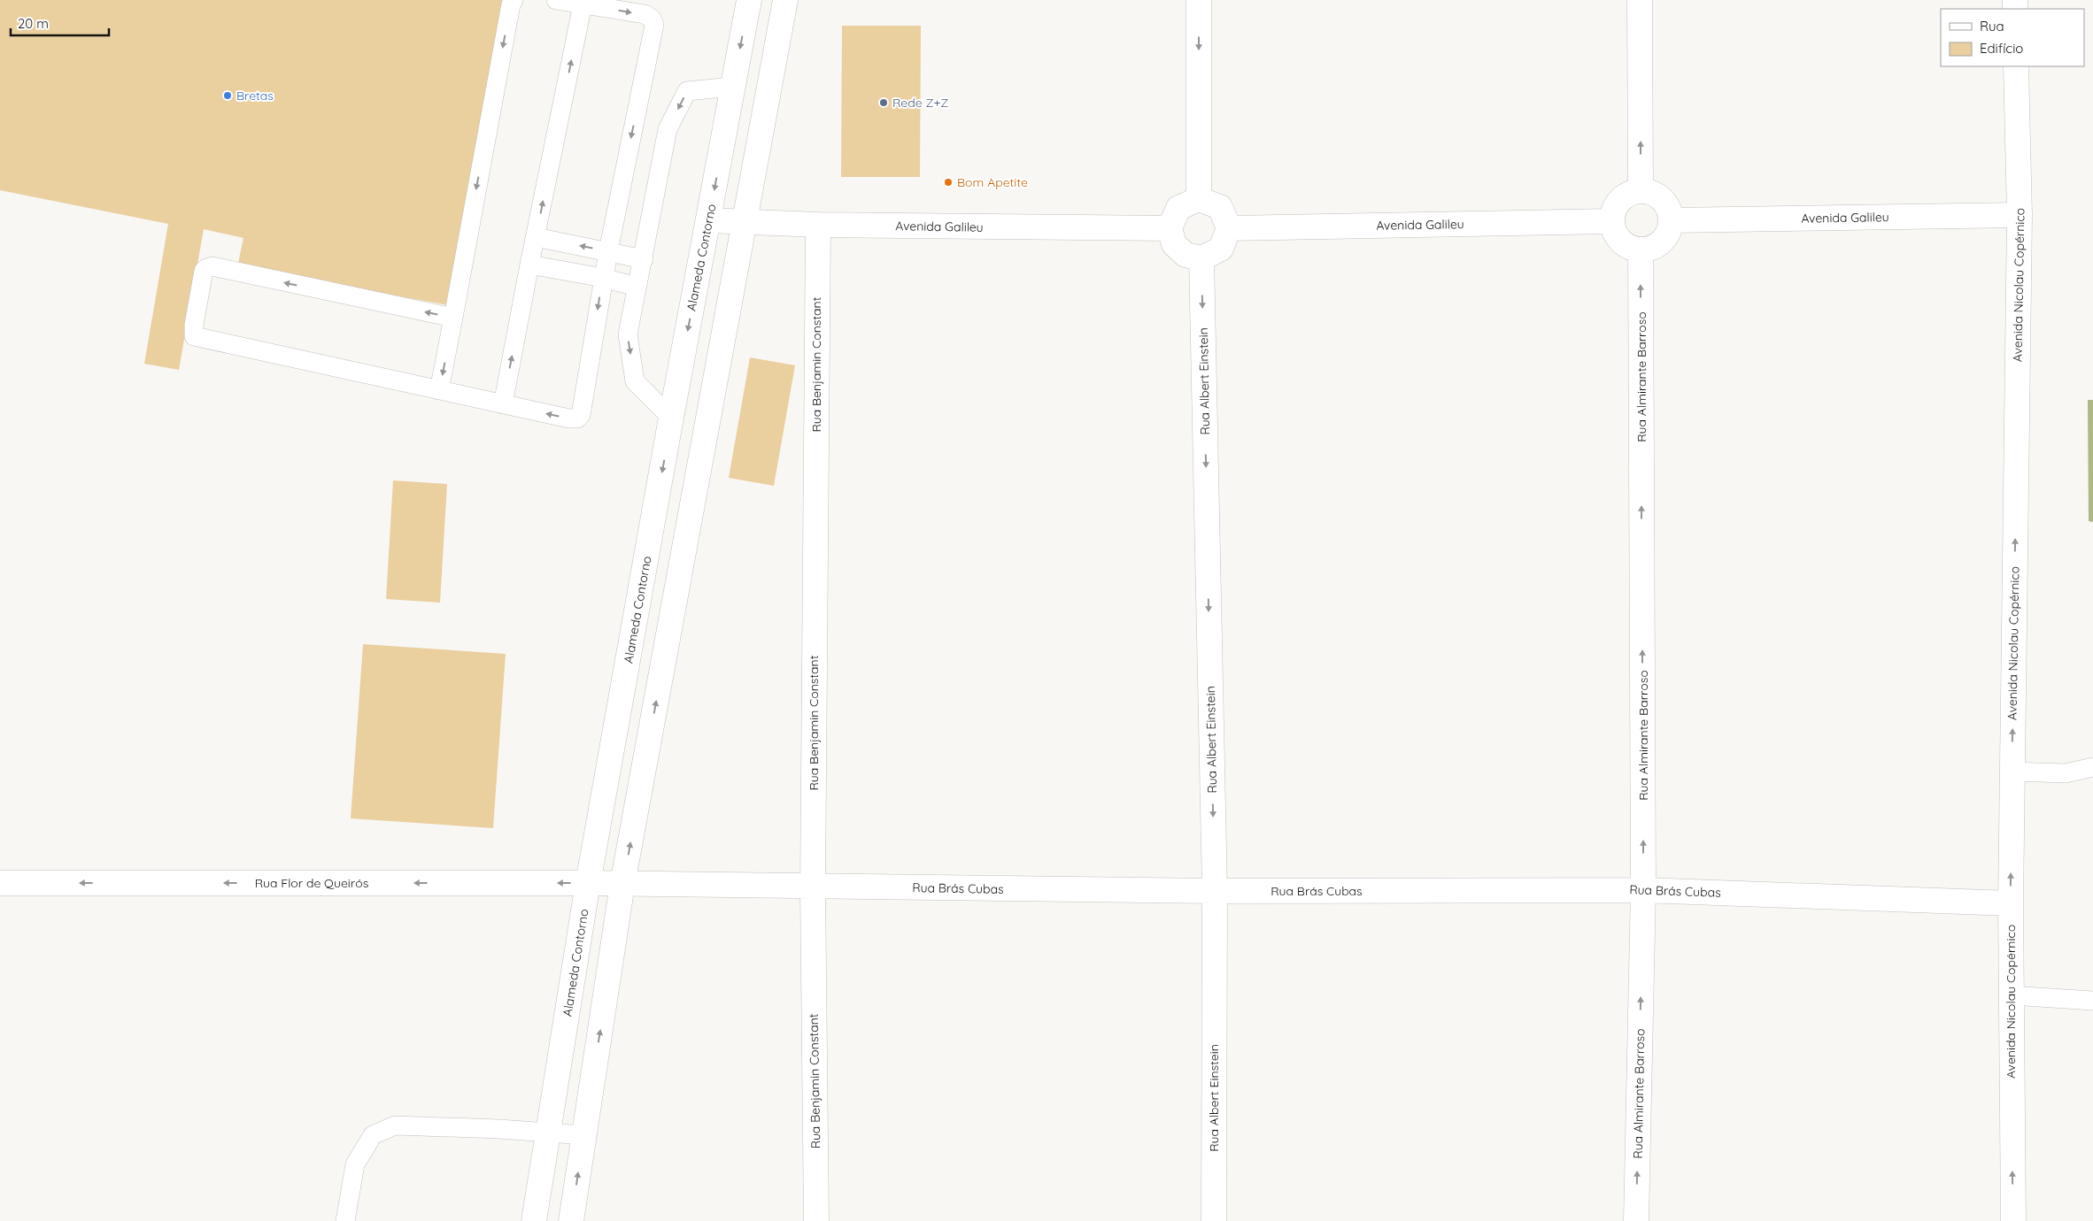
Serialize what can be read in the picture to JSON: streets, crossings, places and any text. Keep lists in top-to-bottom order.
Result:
{
  "streets": {
    "street": [
      "Avenida Galileu",
      "Alameda Contorno",
      "Avenida Nicolau Copérnico",
      "Rua Benjamin Constant",
      "Rua Almirante Barroso",
      "Rua Albert Einstein",
      "Rua Flor de Queirós",
      "Rua Brás Cubas"
    ]
  },
  "crossings": [
    ["Avenida Galileu", "Alameda Contorno"],
    ["Avenida Galileu", "Avenida Nicolau Copérnico"],
    ["Avenida Galileu", "Rua Benjamin Constant"],
    ["Avenida Galileu", "Rua Almirante Barroso"],
    ["Avenida Galileu", "Rua Albert Einstein"],
    ["Alameda Contorno", "Rua Flor de Queirós"],
    ["Avenida Nicolau Copérnico", "Rua Brás Cubas"],
    ["Rua Benjamin Constant", "Rua Brás Cubas"],
    ["Rua Almirante Barroso", "Rua Brás Cubas"],
    ["Rua Albert Einstein", "Rua Brás Cubas"],
    ["Rua Flor de Queirós", "Rua Brás Cubas"]
  ],
  "one_way": [
    "Avenida Nicolau Copérnico",
    "Rua Almirante Barroso",
    "Rua Albert Einstein",
    "Rua Flor de Queirós"
  ],
  "places": ["Bretas", "Rede Z+Z", "Bom Apetite"],
  "legend": ["Rua", "Edifício"],
  "scale_bar": "20 m"
}
